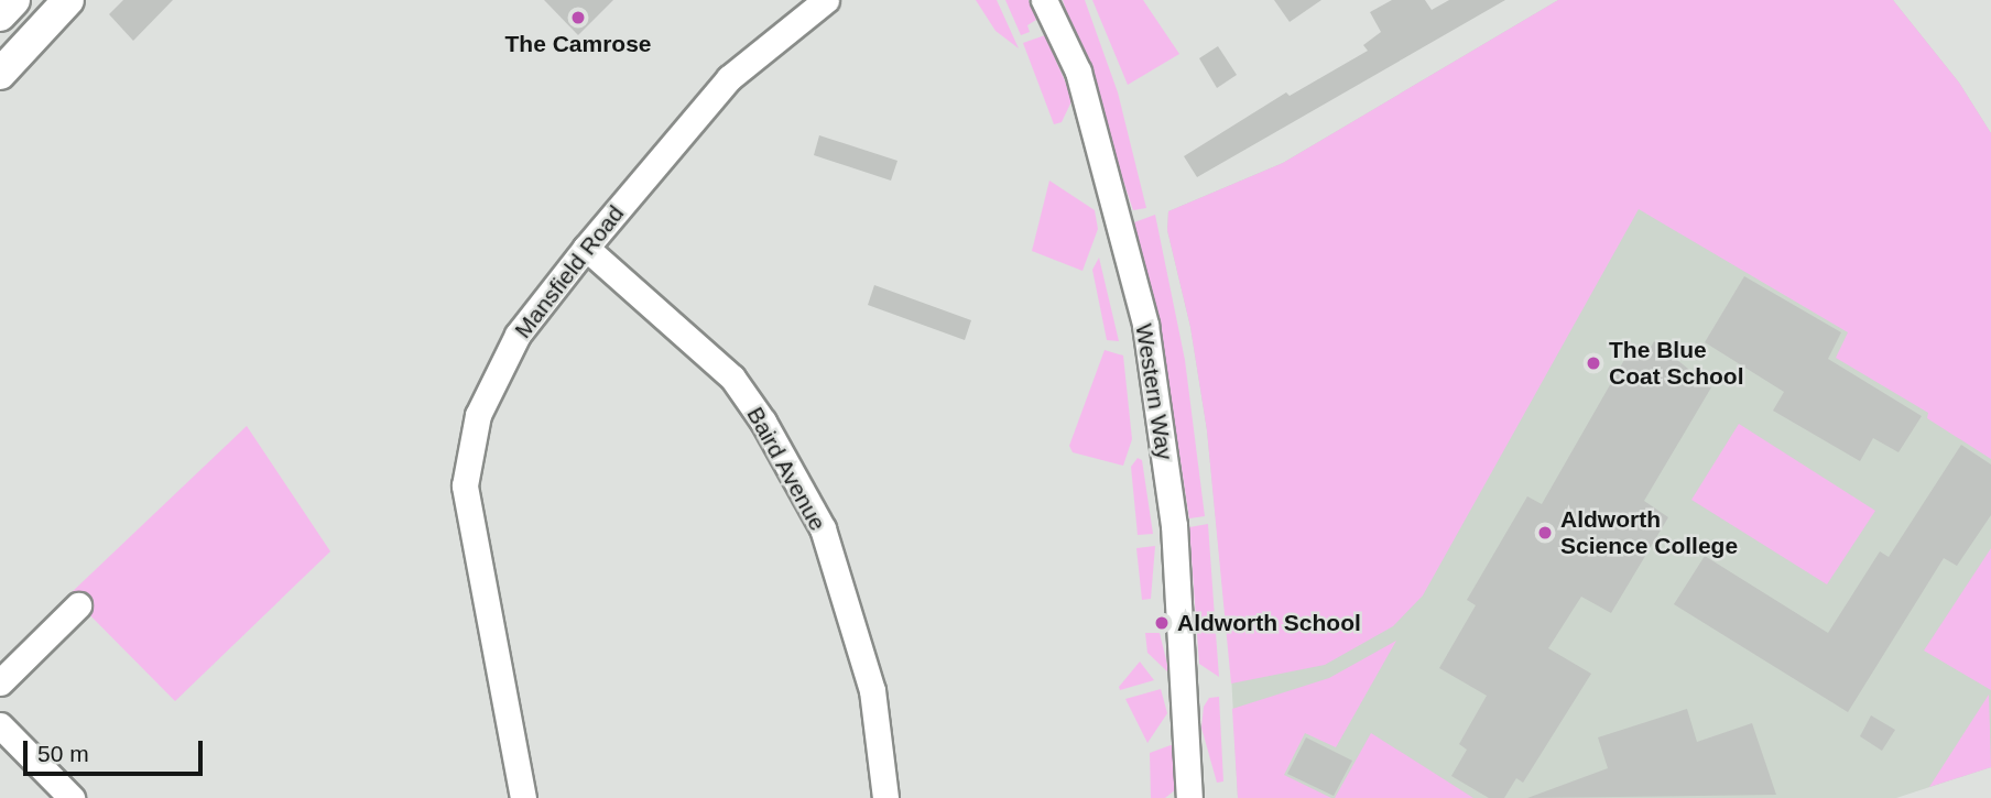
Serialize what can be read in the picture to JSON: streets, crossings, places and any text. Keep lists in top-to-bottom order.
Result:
{
  "streets": {
    "street": ["Mansfield Road", "Western Way", "Baird Avenue"]
  },
  "crossings": [
    ["Mansfield Road", "Baird Avenue"]
  ],
  "places": [
    "The Camrose",
    "The Blue Coat School",
    "Aldworth Science College",
    "Aldworth School"
  ],
  "scale_bar": "50 m"
}
